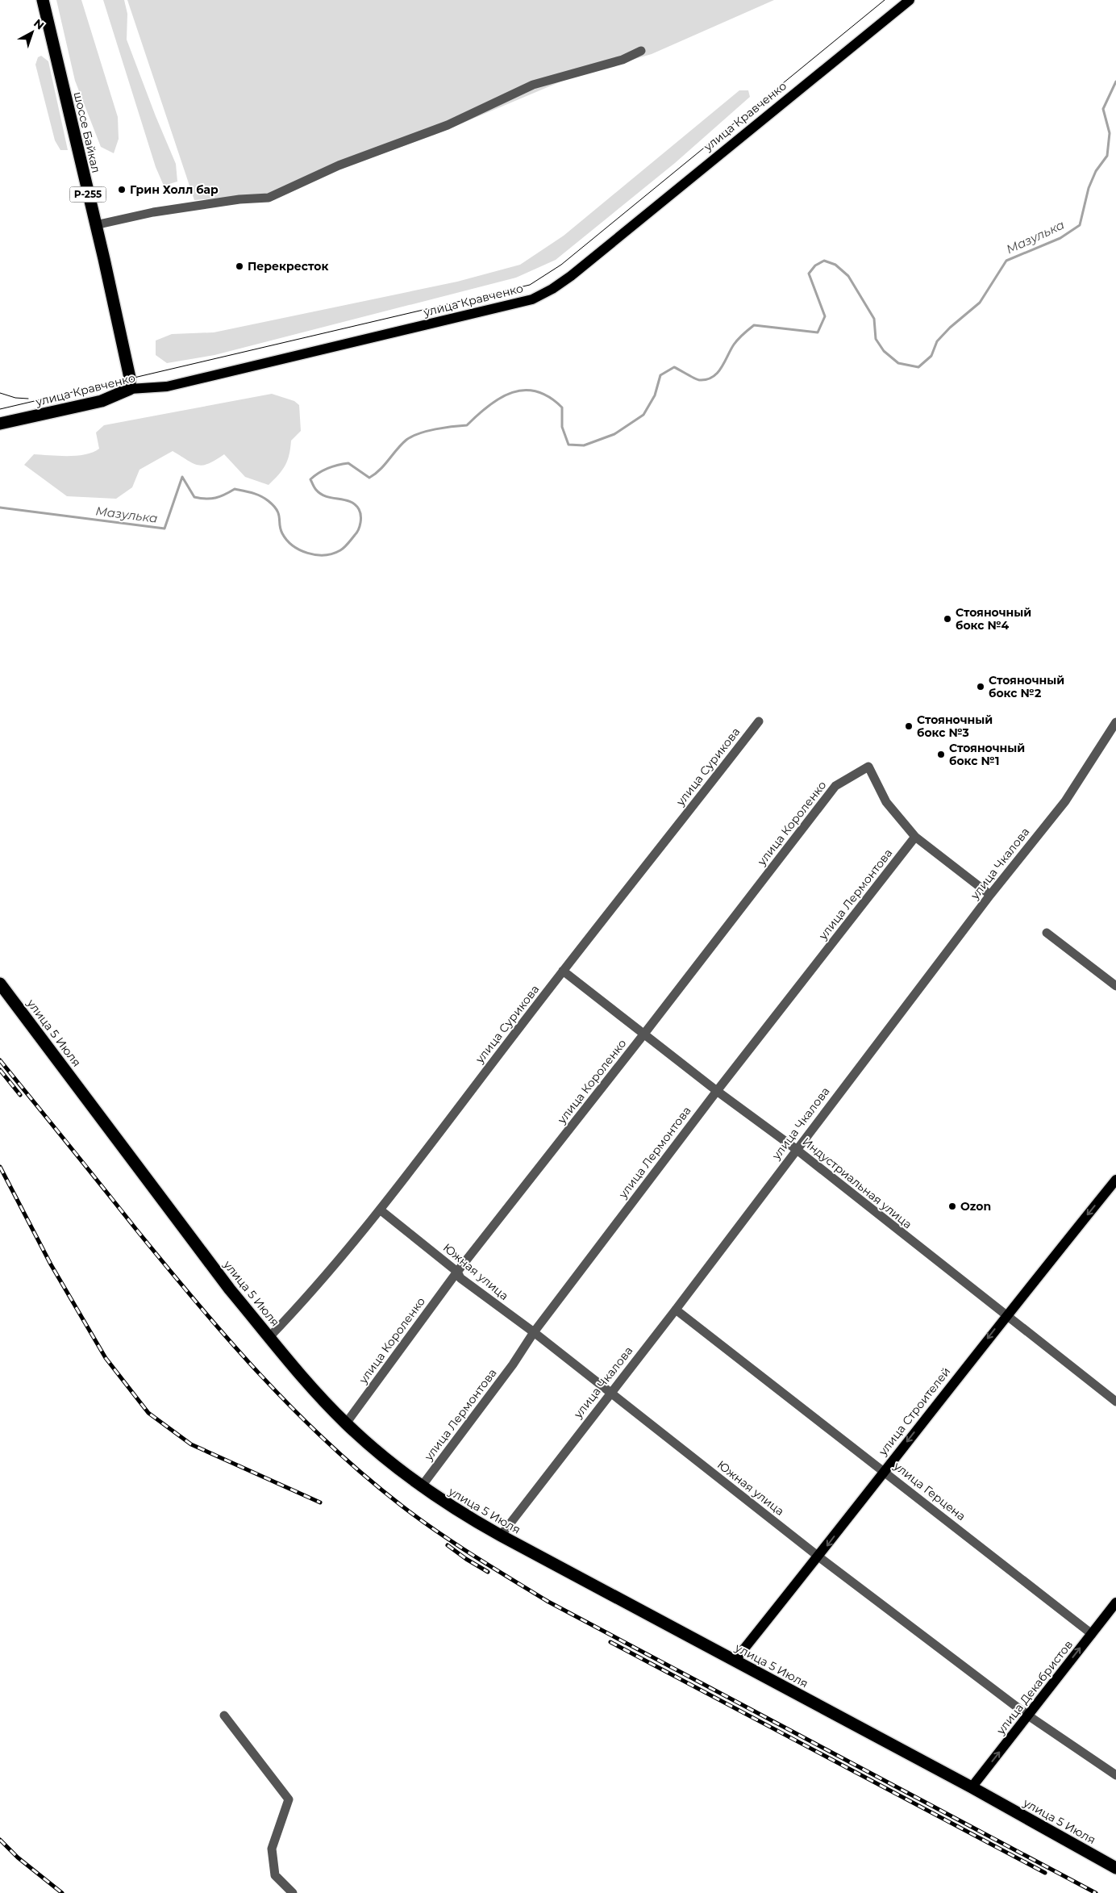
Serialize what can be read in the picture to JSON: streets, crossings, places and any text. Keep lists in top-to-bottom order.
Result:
{
  "streets": {
    "highway": [
      "улица Кравченко",
      "шоссе Байкал",
      "Р-255",
      "улица 5 Июля"
    ],
    "main road": ["улица Строителей", "улица Декабристов"],
    "street": [
      "улица Сурикова",
      "улица Короленко",
      "улица Чкалова",
      "улица Лермонтова",
      "Индустриальная улица",
      "Южная улица",
      "улица Герцена"
    ]
  },
  "crossings": [
    ["улица Кравченко", "шоссе Байкал"],
    ["улица Сурикова", "улица 5 Июля"],
    ["улица Сурикова", "Индустриальная улица"],
    ["улица Сурикова", "Южная улица"],
    ["улица Короленко", "улица Лермонтова"],
    ["улица Короленко", "улица 5 Июля"],
    ["улица Короленко", "Индустриальная улица"],
    ["улица Короленко", "Южная улица"],
    ["улица Чкалова", "улица 5 Июля"],
    ["улица Чкалова", "Индустриальная улица"],
    ["улица Чкалова", "Южная улица"],
    ["улица Чкалова", "улица Герцена"],
    ["улица Лермонтова", "улица 5 Июля"],
    ["улица Лермонтова", "Индустриальная улица"],
    ["улица Лермонтова", "Южная улица"],
    ["улица 5 Июля", "улица Строителей"],
    ["улица 5 Июля", "улица Декабристов"],
    ["Индустриальная улица", "улица Строителей"],
    ["Южная улица", "улица Строителей"],
    ["Южная улица", "улица Декабристов"],
    ["улица Строителей", "улица Герцена"],
    ["улица Герцена", "улица Декабристов"]
  ],
  "one_way": ["улица Строителей", "улица Декабристов"],
  "water": ["Мазулька"],
  "places": [
    "Грин Холл бар",
    "Перекресток",
    "Стояночный бокс №4",
    "Стояночный бокс №2",
    "Стояночный бокс №3",
    "Стояночный бокс №1",
    "Ozon"
  ],
  "north": "top right"
}
